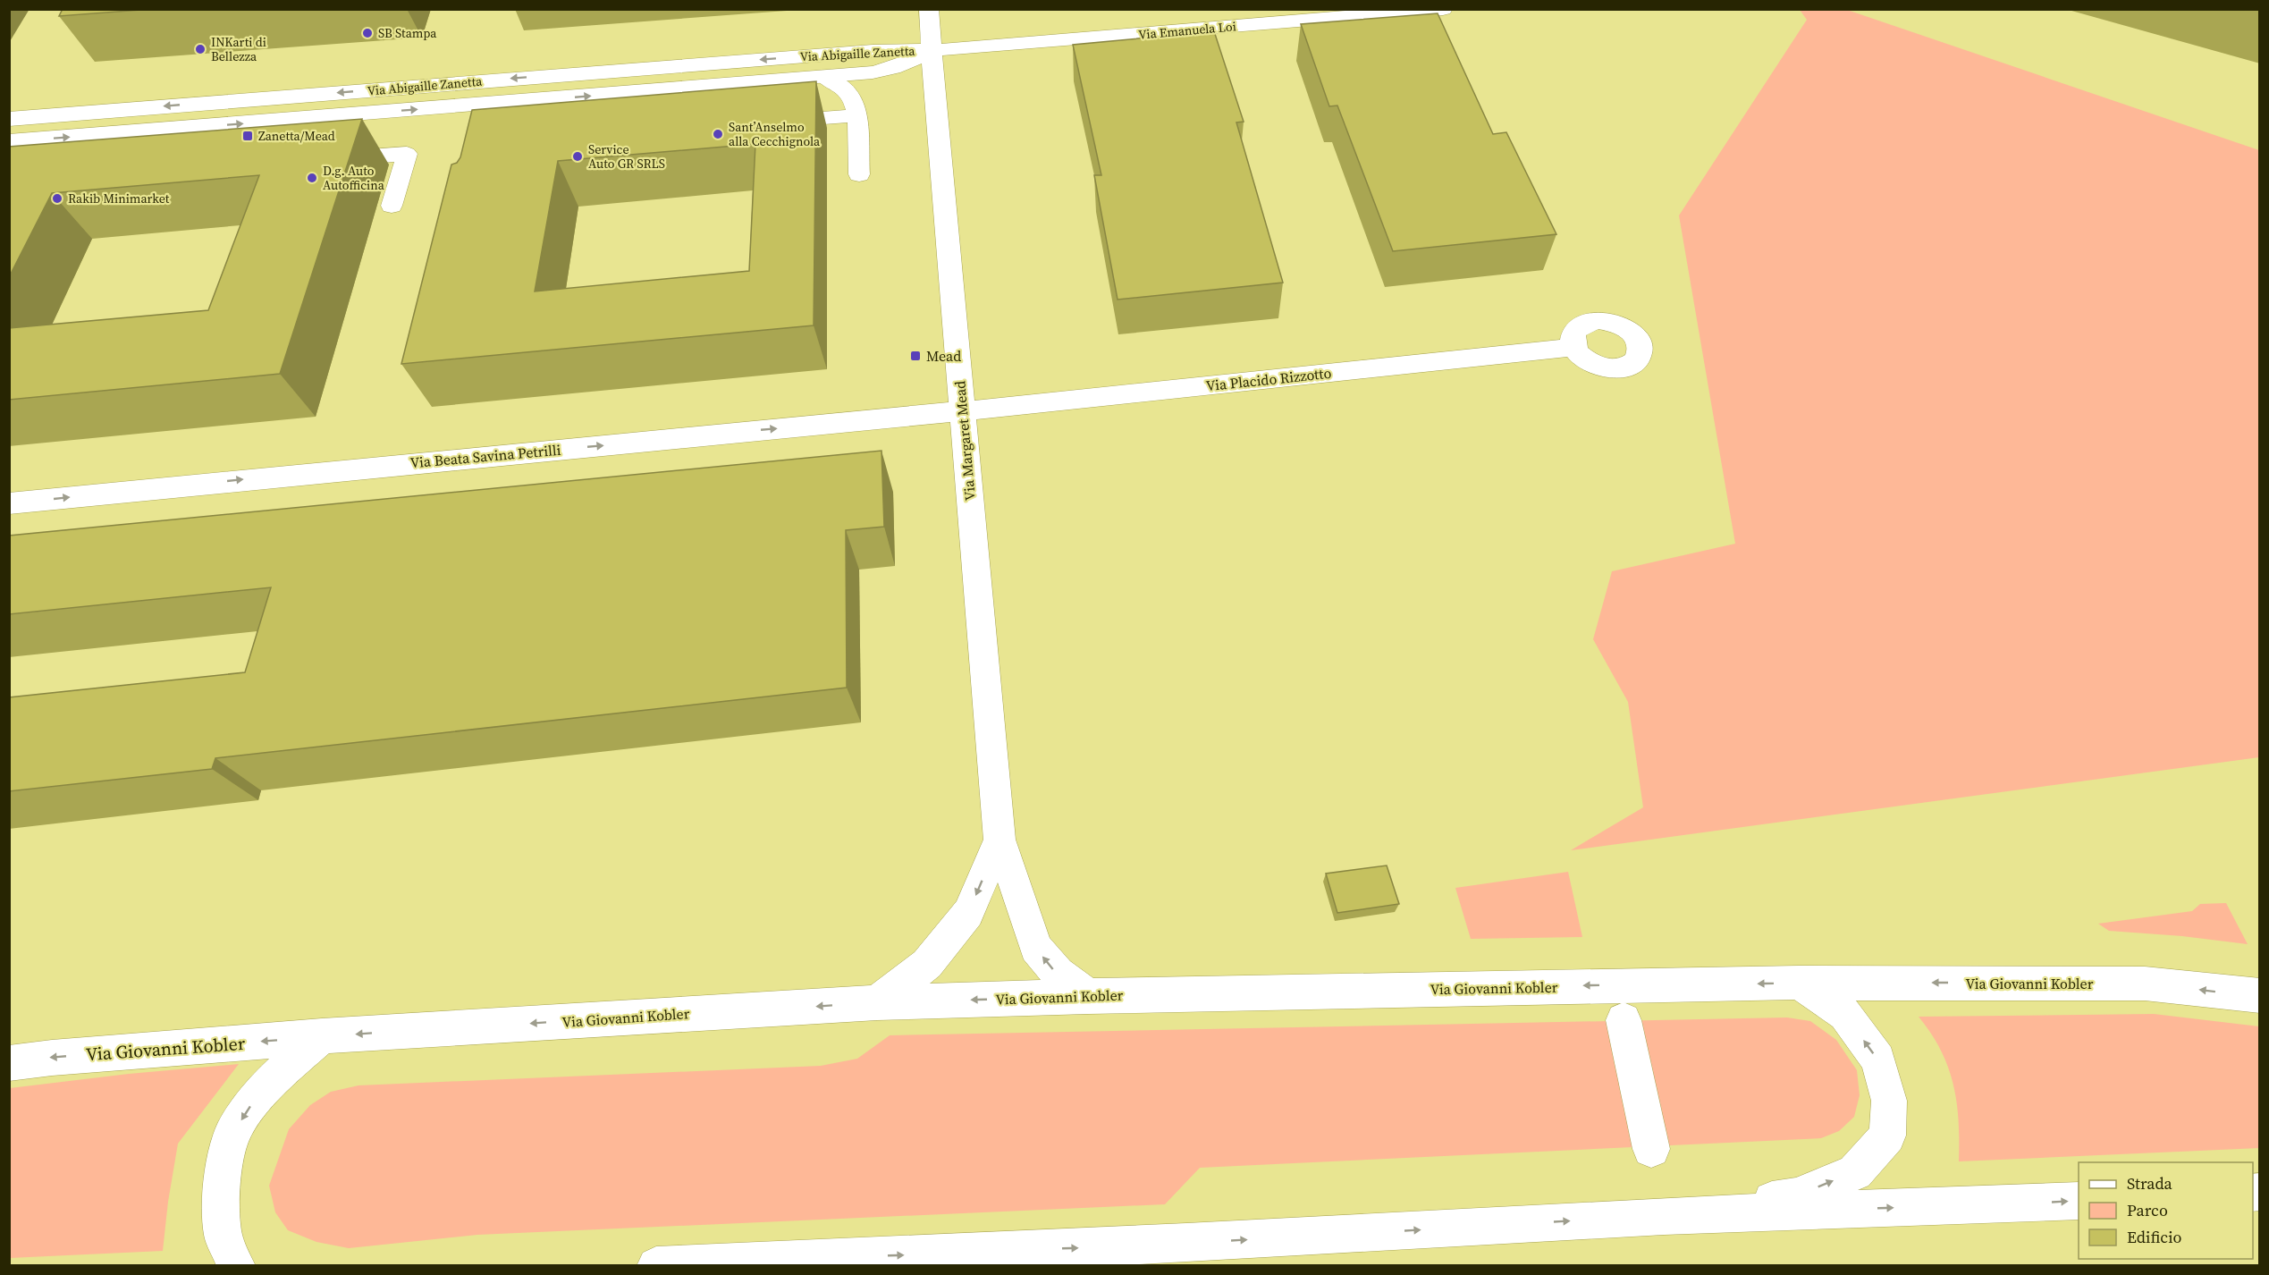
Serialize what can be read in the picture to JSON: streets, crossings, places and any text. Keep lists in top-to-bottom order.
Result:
{
  "streets": {
    "street": [
      "Via Emanuela Loi",
      "Via Abigaille Zanetta",
      "Via Placido Rizzotto",
      "Via Margaret Mead",
      "Via Beata Savina Petrilli",
      "Via Giovanni Kobler"
    ]
  },
  "crossings": [
    ["Via Emanuela Loi", "Via Abigaille Zanetta"],
    ["Via Emanuela Loi", "Via Margaret Mead"],
    ["Via Abigaille Zanetta", "Via Margaret Mead"],
    ["Via Placido Rizzotto", "Via Margaret Mead"],
    ["Via Placido Rizzotto", "Via Beata Savina Petrilli"],
    ["Via Margaret Mead", "Via Beata Savina Petrilli"],
    ["Via Margaret Mead", "Via Giovanni Kobler"]
  ],
  "one_way": ["Via Beata Savina Petrilli"],
  "places": {
    "other": [
      "SB Stampa",
      "INKarti di Bellezza",
      "Sant’Anselmo alla Cecchignola",
      "Service Auto GR SRLS",
      "D.g. Auto Autofficina",
      "Rakib Minimarket"
    ],
    "transit": ["Zanetta/Mead", "Mead"]
  },
  "legend": ["Strada", "Parco", "Edificio"]
}
